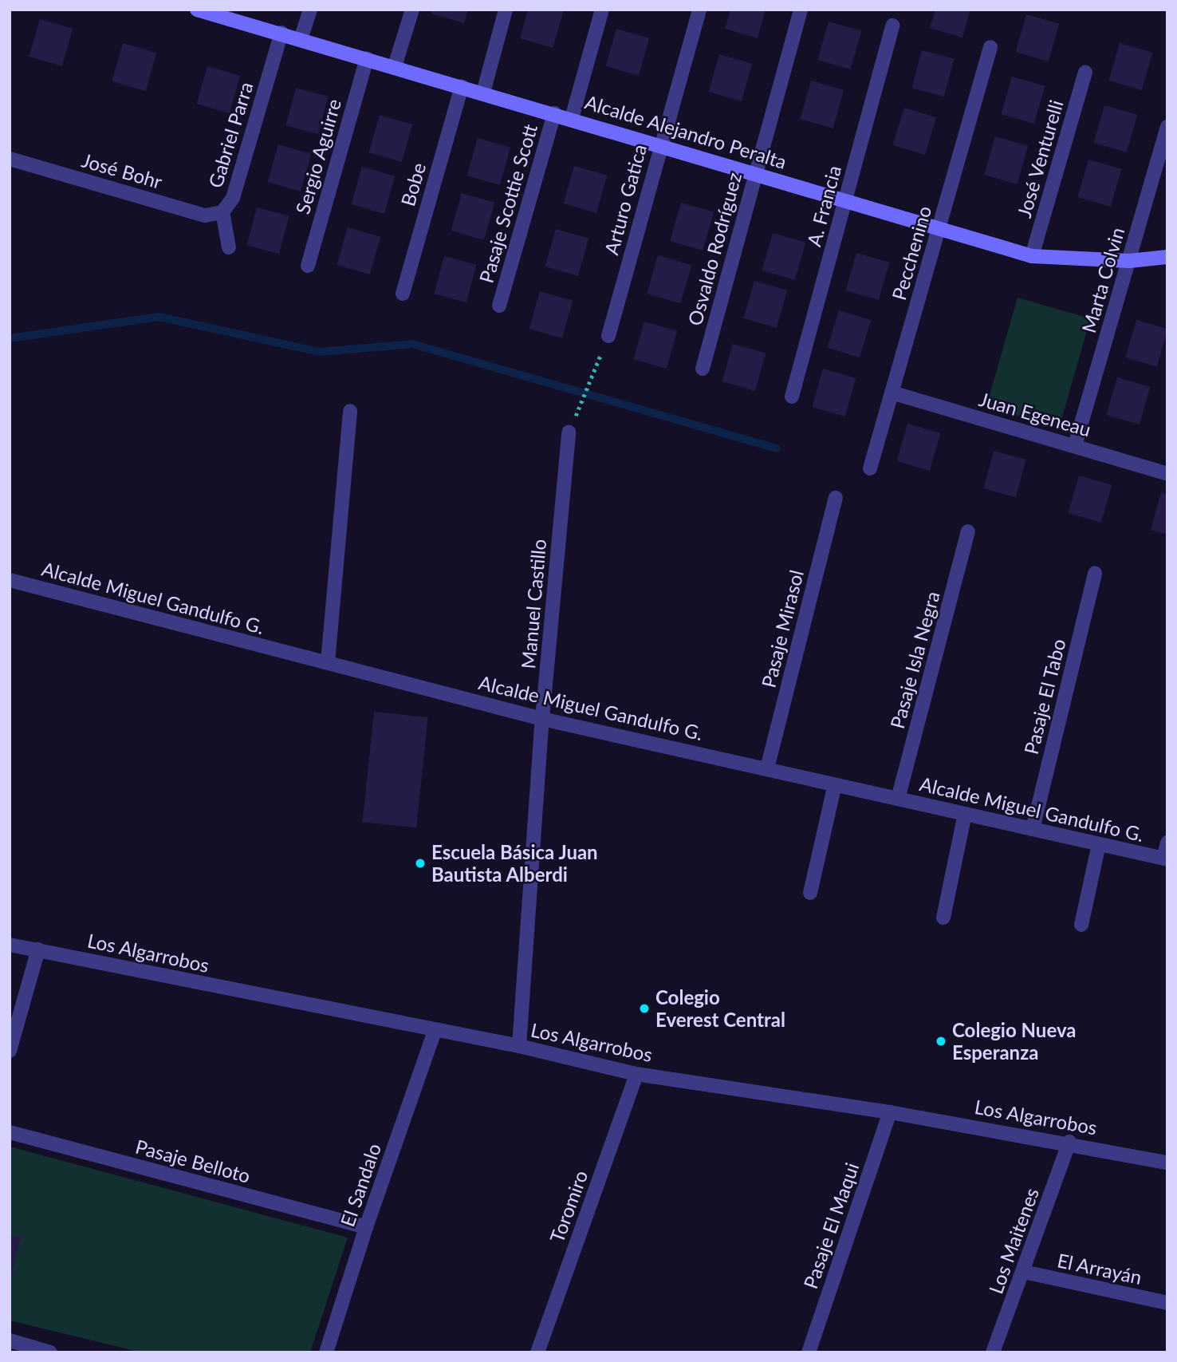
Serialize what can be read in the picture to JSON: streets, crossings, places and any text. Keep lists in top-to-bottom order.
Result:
{
  "streets": {
    "street": [
      "Alcalde Alejandro Peralta",
      "Gabriel Parra",
      "Sergio Aguirre",
      "José Venturelli",
      "José Bohr",
      "Bobe",
      "Arturo Gatica",
      "Pasaje Scottie Scott",
      "A. Francia",
      "Osvaldo Rodríguez",
      "Pecchenino",
      "Marta Colvin",
      "Juan Egeneau",
      "Alcalde Miguel Gandulfo G.",
      "Manuel Castillo",
      "Pasaje Mirasol",
      "Pasaje Isla Negra",
      "Pasaje El Tabo",
      "Los Algarrobos",
      "Pasaje Belloto",
      "El Sandalo",
      "Toromiro",
      "Pasaje El Maqui",
      "Los Maitenes",
      "El Arrayán"
    ]
  },
  "crossings": [
    ["Alcalde Alejandro Peralta", "Gabriel Parra"],
    ["Alcalde Alejandro Peralta", "Sergio Aguirre"],
    ["Alcalde Alejandro Peralta", "José Venturelli"],
    ["Alcalde Alejandro Peralta", "Bobe"],
    ["Alcalde Alejandro Peralta", "Arturo Gatica"],
    ["Alcalde Alejandro Peralta", "Pasaje Scottie Scott"],
    ["Alcalde Alejandro Peralta", "A. Francia"],
    ["Alcalde Alejandro Peralta", "Osvaldo Rodríguez"],
    ["Alcalde Alejandro Peralta", "Pecchenino"],
    ["Alcalde Alejandro Peralta", "Marta Colvin"],
    ["Gabriel Parra", "José Bohr"],
    ["Pecchenino", "Juan Egeneau"],
    ["Marta Colvin", "Juan Egeneau"],
    ["Alcalde Miguel Gandulfo G.", "Manuel Castillo"],
    ["Alcalde Miguel Gandulfo G.", "Pasaje Mirasol"],
    ["Alcalde Miguel Gandulfo G.", "Pasaje Isla Negra"],
    ["Alcalde Miguel Gandulfo G.", "Pasaje El Tabo"],
    ["Manuel Castillo", "Los Algarrobos"],
    ["Los Algarrobos", "El Sandalo"],
    ["Los Algarrobos", "Toromiro"],
    ["Los Algarrobos", "Pasaje El Maqui"],
    ["Los Algarrobos", "Los Maitenes"],
    ["Pasaje Belloto", "El Sandalo"],
    ["Los Maitenes", "El Arrayán"]
  ],
  "places": ["Escuela Básica Juan Bautista Alberdi", "Colegio Everest Central", "Colegio Nueva Esperanza"]
}
